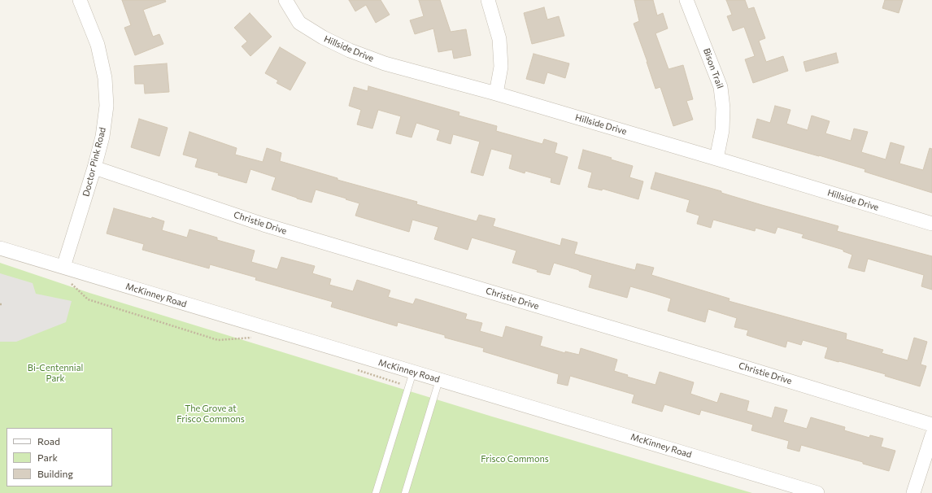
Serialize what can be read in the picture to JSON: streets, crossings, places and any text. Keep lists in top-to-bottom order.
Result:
{
  "streets": {
    "street": [
      "Hillside Drive",
      "Bison Trail",
      "Doctor Pink Road",
      "Christie Drive",
      "McKinney Road"
    ]
  },
  "crossings": [
    ["Hillside Drive", "Bison Trail"],
    ["Doctor Pink Road", "Christie Drive"],
    ["Doctor Pink Road", "McKinney Road"]
  ],
  "parks": ["Bi-Centennial Park", "The Grove at Frisco Commons", "Frisco Commons"],
  "legend": ["Road", "Park", "Building"]
}
